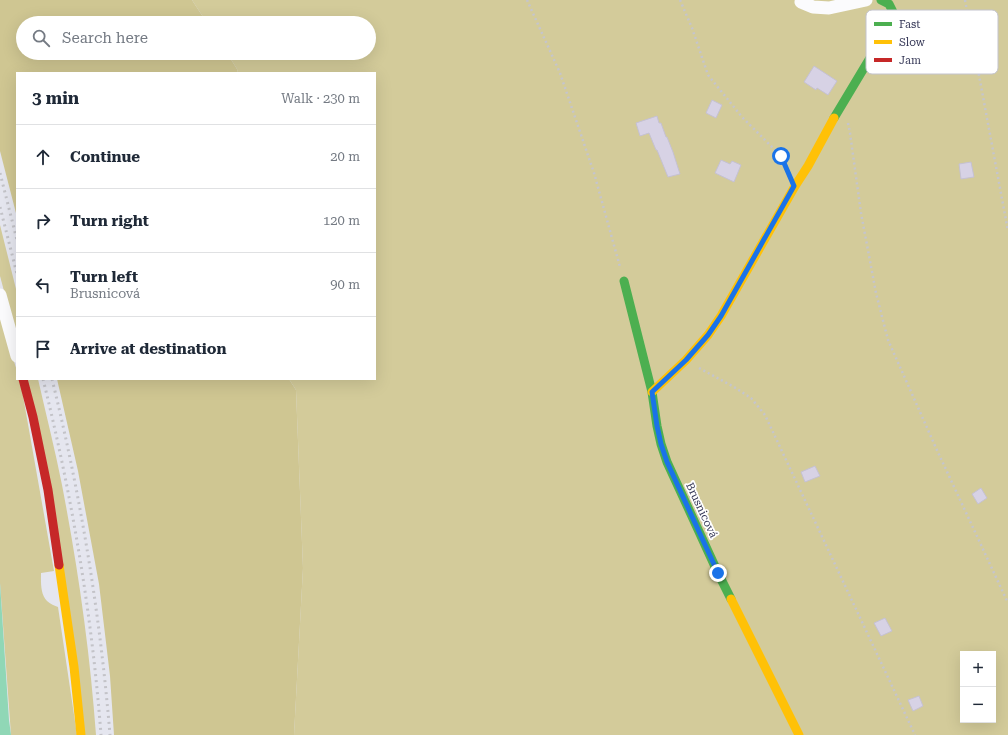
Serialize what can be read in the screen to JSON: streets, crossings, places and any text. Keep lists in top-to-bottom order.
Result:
{
  "streets": {
    "street": ["Brusnicová"]
  },
  "legend": ["Fast", "Slow", "Jam"],
  "page": {
    "search": "Search here",
    "heading": ["3 min", "Walk · 230 m"],
    "list": [
      ["Continue", "20 m"],
      ["Turn right", "120 m"],
      ["Turn left", "Brusnicová", "90 m"],
      "Arrive at destination"
    ],
    "map_buttons": ["+", "−"]
  }
}
